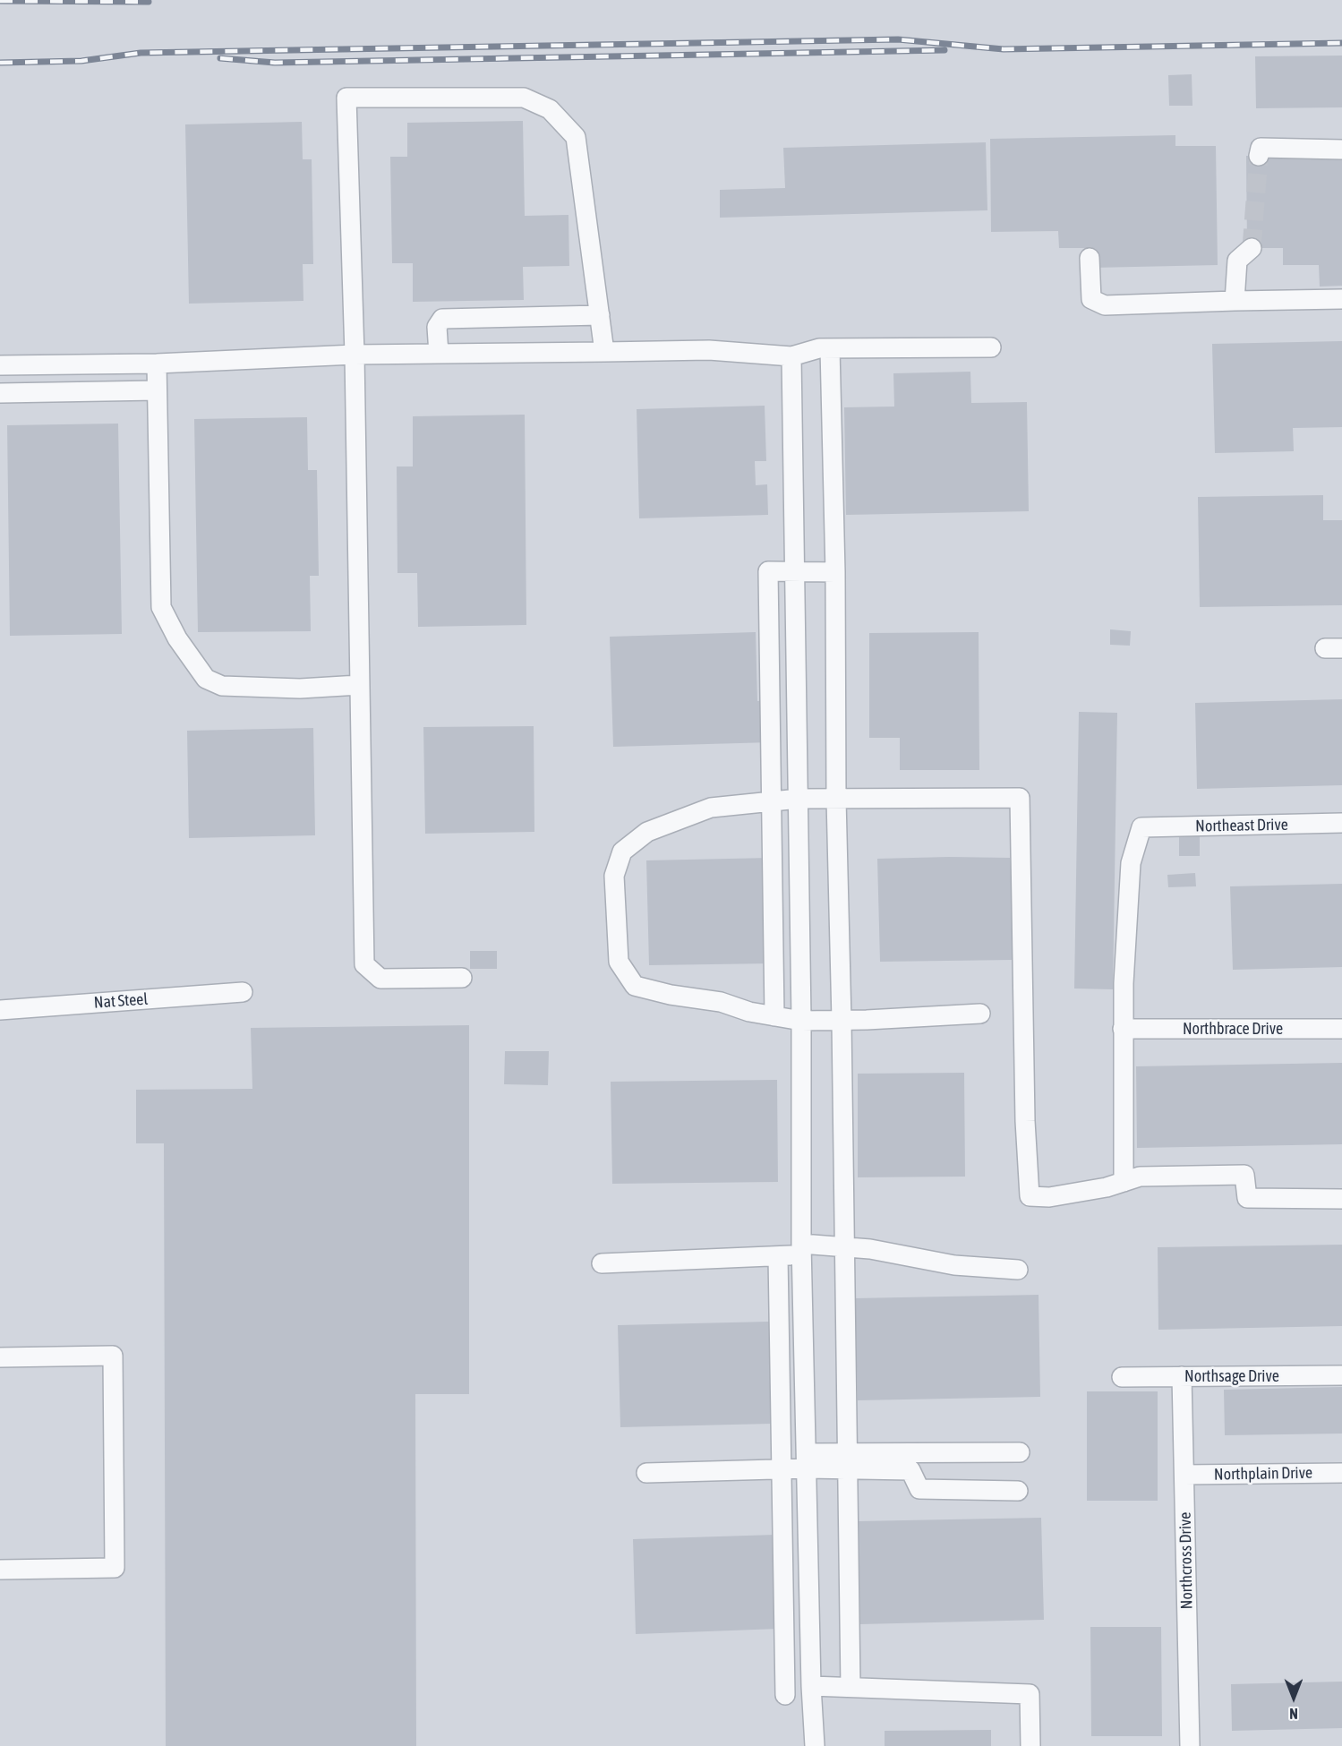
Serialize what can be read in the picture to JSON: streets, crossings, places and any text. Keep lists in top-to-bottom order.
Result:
{
  "streets": {
    "street": [
      "Northeast Drive",
      "Nat Steel",
      "Northbrace Drive",
      "Northsage Drive",
      "Northplain Drive",
      "Northcross Drive"
    ]
  },
  "crossings": [
    ["Northeast Drive", "Northbrace Drive"],
    ["Northsage Drive", "Northcross Drive"],
    ["Northplain Drive", "Northcross Drive"]
  ],
  "north": "bottom"
}
